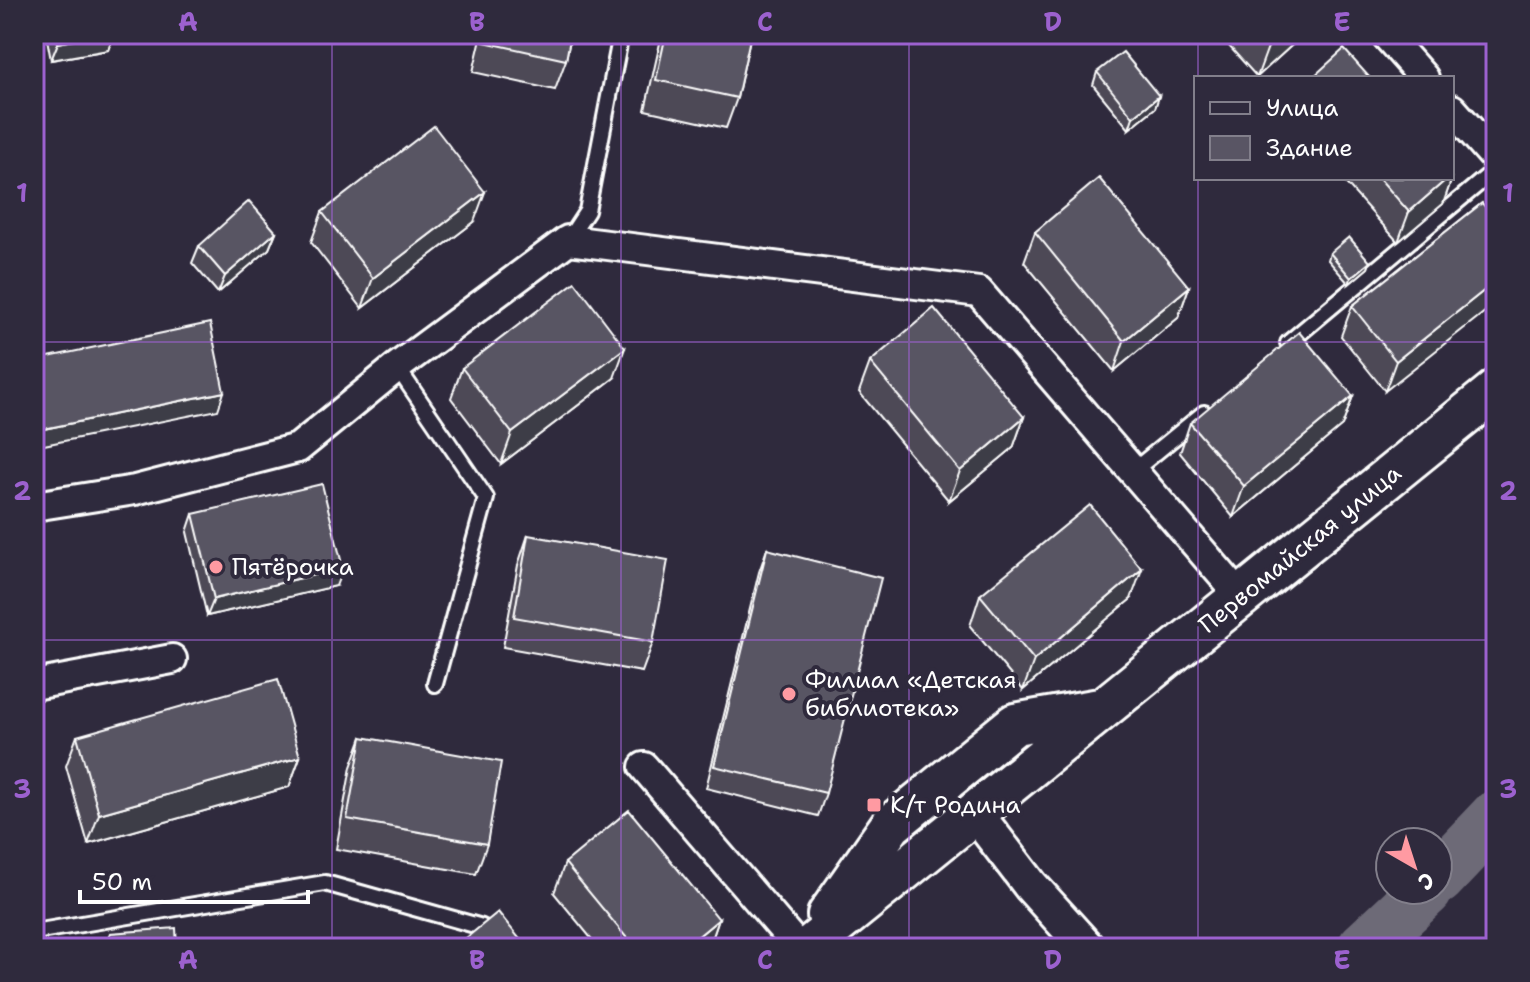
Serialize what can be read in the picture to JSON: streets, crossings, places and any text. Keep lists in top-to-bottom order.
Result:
{
  "streets": {
    "main road": ["Первомайская улица"]
  },
  "places": {
    "other": ["Пятёрочка", "Филиал «Детская библиотека»"],
    "transit": ["К/т Родина"]
  },
  "legend": ["Улица", "Здание"],
  "scale_bar": "50 m",
  "north": "bottom right",
  "grid": {
    "columns": [
      "A",
      "B",
      "C",
      "D",
      "E"
    ],
    "rows": ["1", "2", "3"]
  }
}
